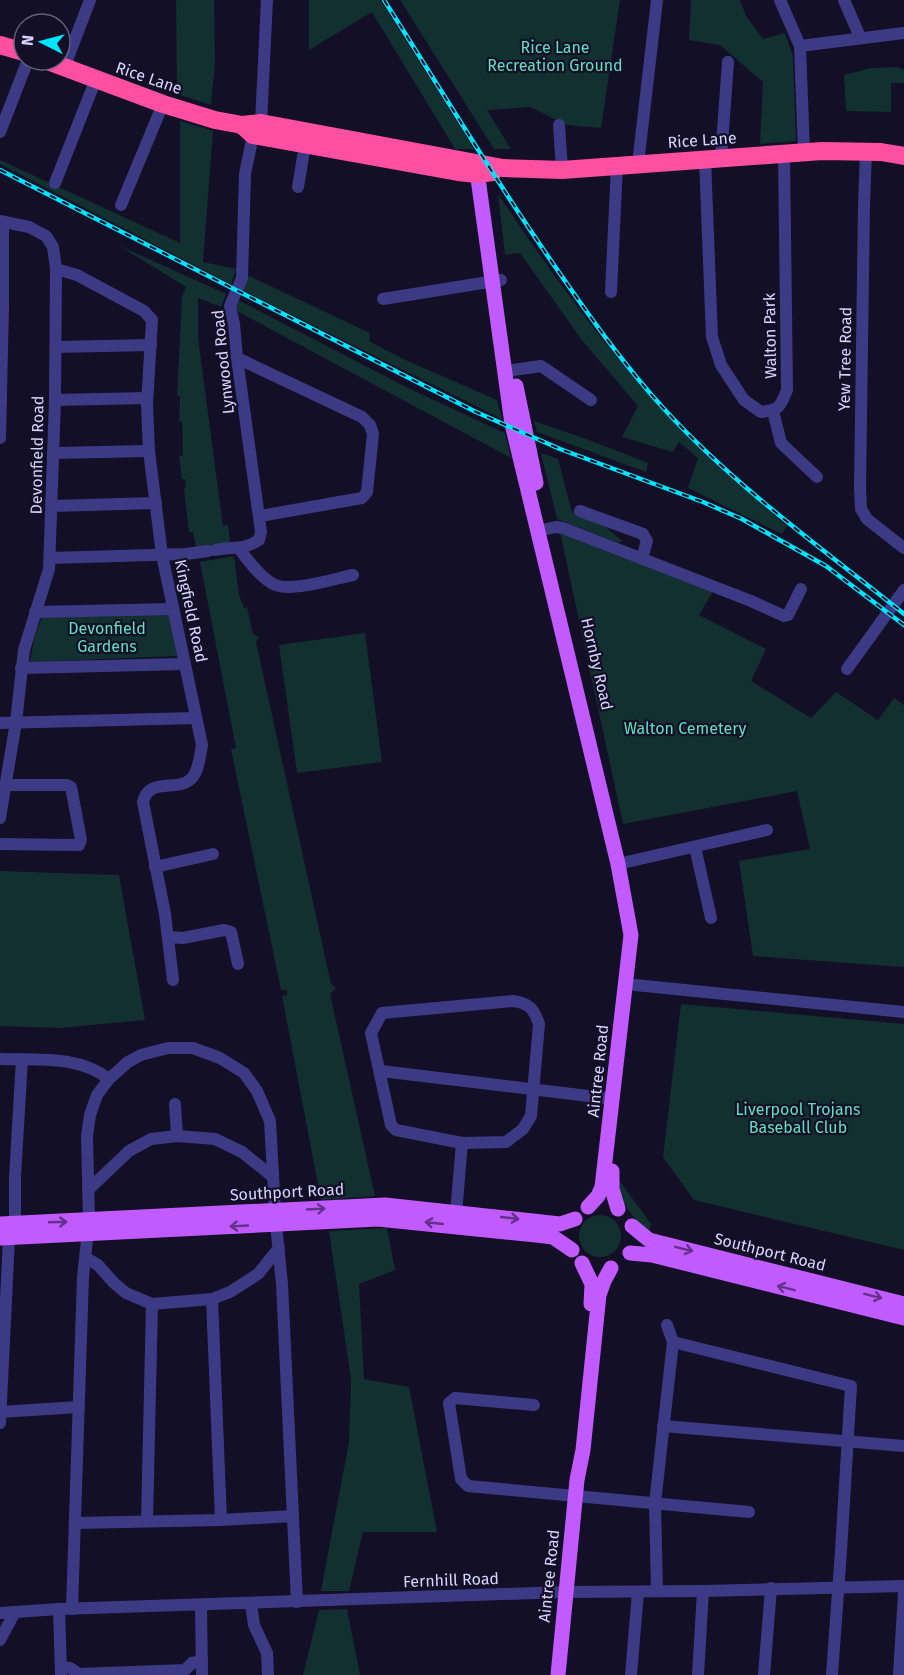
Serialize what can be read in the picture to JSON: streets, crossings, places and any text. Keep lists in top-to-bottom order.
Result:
{
  "streets": {
    "highway": ["Rice Lane"],
    "main road": ["Hornby Road", "Aintree Road", "Southport Road"],
    "street": [
      "Walton Park",
      "Yew Tree Road",
      "Lynwood Road",
      "Devonfield Road",
      "Kingfield Road",
      "Fernhill Road"
    ]
  },
  "crossings": [
    ["Rice Lane", "Walton Park"],
    ["Rice Lane", "Yew Tree Road"],
    ["Rice Lane", "Lynwood Road"],
    ["Rice Lane", "Hornby Road"],
    ["Lynwood Road", "Devonfield Road"],
    ["Lynwood Road", "Kingfield Road"],
    ["Devonfield Road", "Kingfield Road"],
    ["Hornby Road", "Aintree Road"],
    ["Hornby Road", "Southport Road"],
    ["Aintree Road", "Southport Road"],
    ["Aintree Road", "Fernhill Road"]
  ],
  "parks": [
    "Rice Lane Recreation Ground",
    "Devonfield Gardens",
    "Walton Cemetery",
    "Liverpool Trojans Baseball Club"
  ],
  "north": "left"
}
